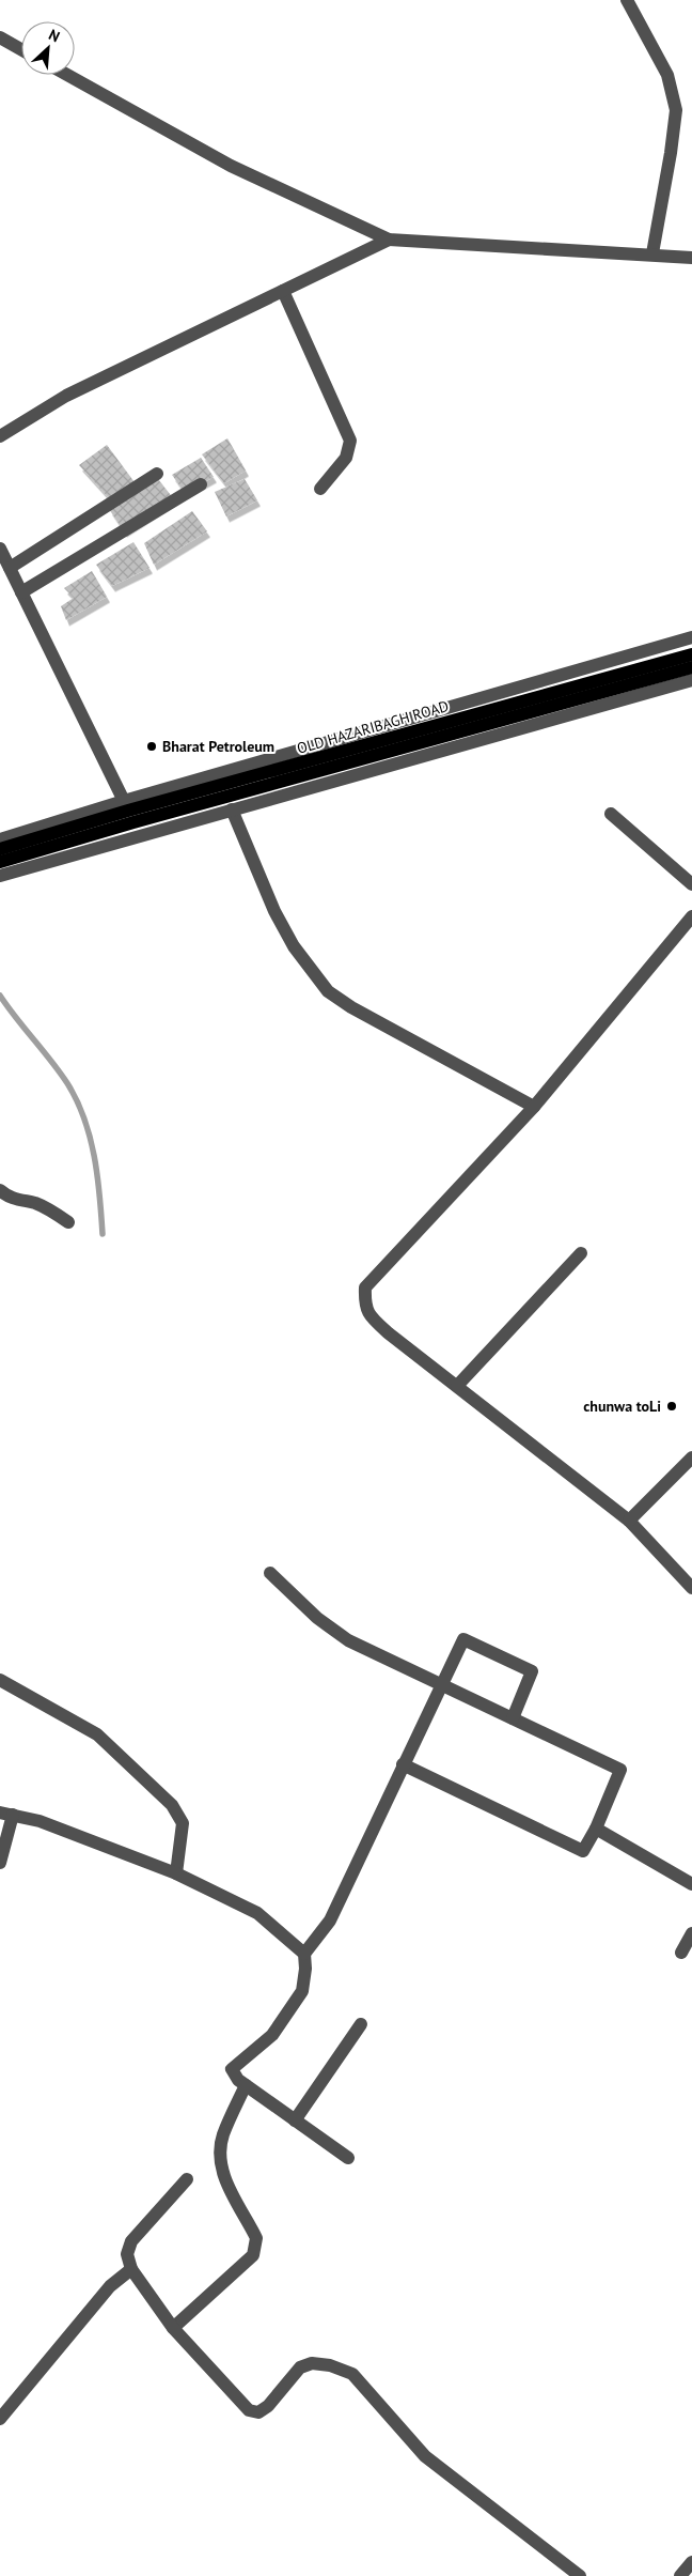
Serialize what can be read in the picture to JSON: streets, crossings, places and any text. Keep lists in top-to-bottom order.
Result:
{
  "streets": {
    "main road": ["OLD HAZARIBAGH ROAD"]
  },
  "places": ["Bharat Petroleum", "chunwa toLi"],
  "north": "top right"
}
